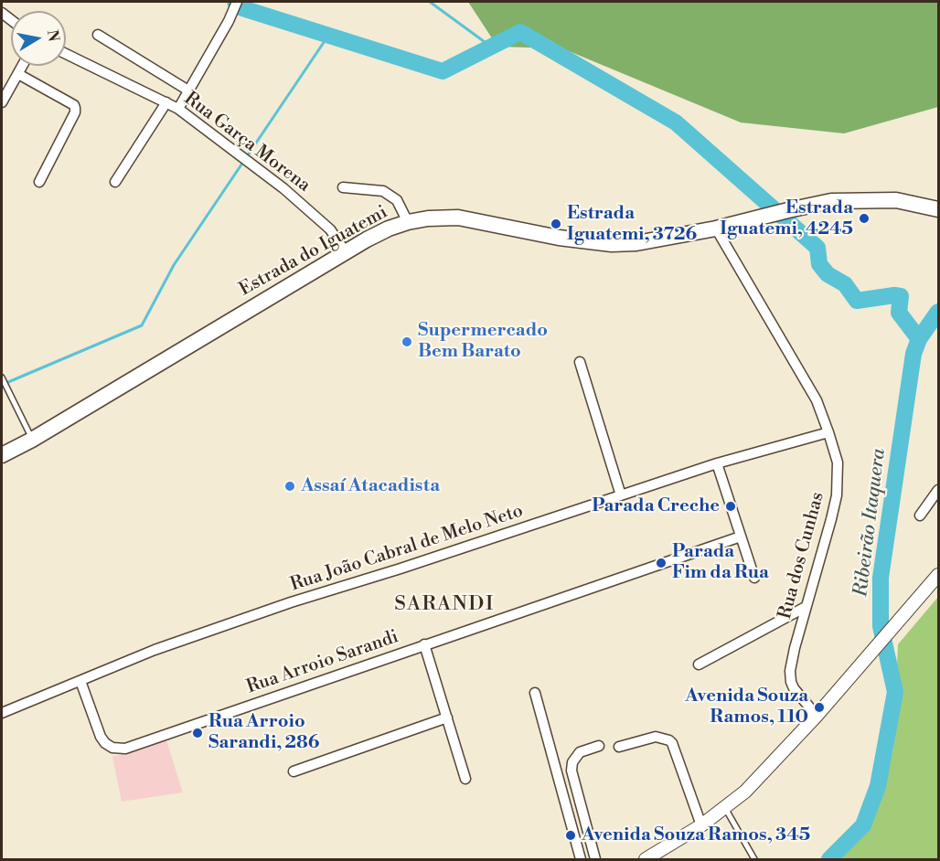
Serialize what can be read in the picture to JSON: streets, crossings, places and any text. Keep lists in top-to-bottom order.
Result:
{
  "streets": {
    "main road": ["Estrada do Iguatemi"],
    "street": [
      "Rua Garça Morena",
      "Rua João Cabral de Melo Neto",
      "Rua dos Cunhas",
      "Rua Arroio Sarandi"
    ]
  },
  "crossings": [
    ["Rua Garça Morena", "Estrada do Iguatemi"],
    ["Estrada do Iguatemi", "Rua dos Cunhas"],
    ["Rua João Cabral de Melo Neto", "Rua dos Cunhas"],
    ["Rua João Cabral de Melo Neto", "Rua Arroio Sarandi"]
  ],
  "districts": ["SARANDI"],
  "water": ["Ribeirão Itaquera"],
  "places": [
    "Estrada Iguatemi, 4245",
    "Estrada Iguatemi, 3726",
    "Supermercado Bem Barato",
    "Assaí Atacadista",
    "Parada Creche",
    "Parada Fim da Rua",
    "Avenida Souza Ramos, 110",
    "Rua Arroio Sarandi, 286",
    "Avenida Souza Ramos, 345"
  ],
  "north": "right"
}
